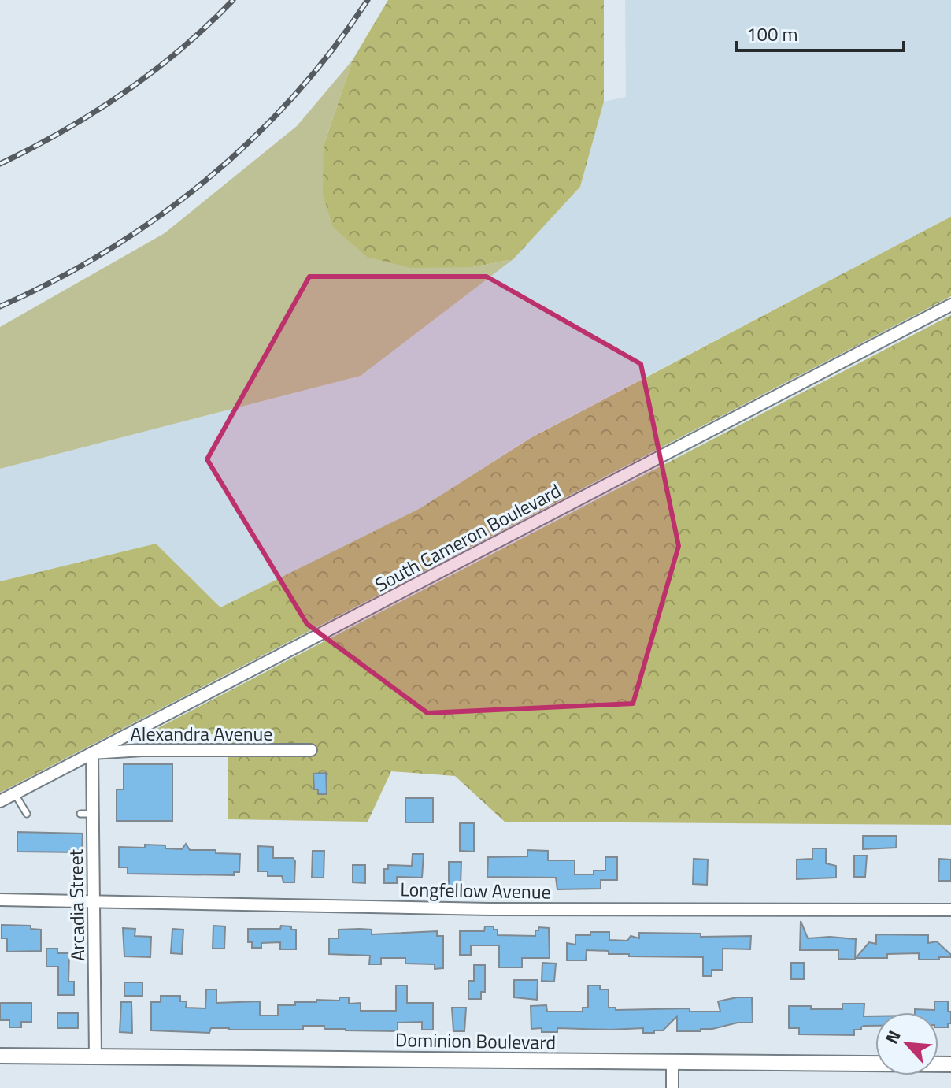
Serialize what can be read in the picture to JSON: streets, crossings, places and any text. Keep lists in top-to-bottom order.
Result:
{
  "streets": {
    "street": [
      "South Cameron Boulevard",
      "Alexandra Avenue",
      "Longfellow Avenue",
      "Arcadia Street",
      "Dominion Boulevard"
    ]
  },
  "crossings": [
    ["South Cameron Boulevard", "Alexandra Avenue"],
    ["South Cameron Boulevard", "Arcadia Street"],
    ["Alexandra Avenue", "Arcadia Street"],
    ["Longfellow Avenue", "Arcadia Street"],
    ["Arcadia Street", "Dominion Boulevard"]
  ],
  "scale_bar": "100 m",
  "north": "top left"
}
